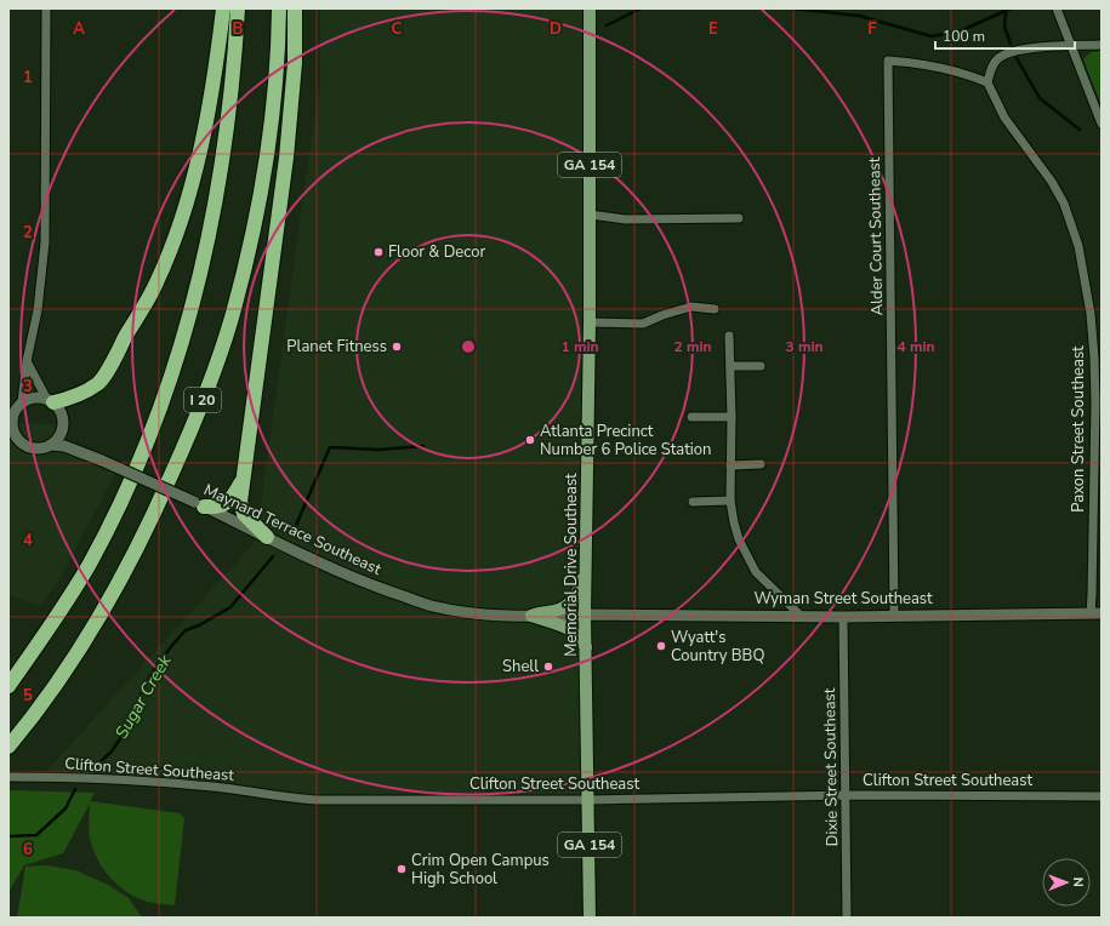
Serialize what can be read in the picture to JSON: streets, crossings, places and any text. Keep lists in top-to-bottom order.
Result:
{
  "streets": {
    "highway": ["I 20"],
    "main road": ["GA 154", "Memorial Drive Southeast"],
    "street": [
      "Alder Court Southeast",
      "Paxon Street Southeast",
      "Maynard Terrace Southeast",
      "Wyman Street Southeast",
      "Dixie Street Southeast",
      "Clifton Street Southeast"
    ]
  },
  "crossings": [
    ["Alder Court Southeast", "Paxon Street Southeast"],
    ["Alder Court Southeast", "Wyman Street Southeast"],
    ["Paxon Street Southeast", "Wyman Street Southeast"],
    ["Maynard Terrace Southeast", "Memorial Drive Southeast"],
    ["Maynard Terrace Southeast", "Wyman Street Southeast"],
    ["Memorial Drive Southeast", "Wyman Street Southeast"],
    ["Memorial Drive Southeast", "Clifton Street Southeast"],
    ["Wyman Street Southeast", "Dixie Street Southeast"],
    ["Dixie Street Southeast", "Clifton Street Southeast"]
  ],
  "water": ["Sugar Creek"],
  "places": [
    "Floor & Decor",
    "Planet Fitness",
    "Atlanta Precinct Number 6 Police Station",
    "Wyatt's Country BBQ",
    "Shell",
    "Crim Open Campus High School"
  ],
  "scale_bar": "100 m",
  "north": "right",
  "grid": {
    "columns": [
      "A",
      "B",
      "C",
      "D",
      "E",
      "F"
    ],
    "rows": [
      "1",
      "2",
      "3",
      "4",
      "5",
      "6"
    ]
  },
  "rings": [
    "1 min",
    "2 min",
    "3 min",
    "4 min"
  ]
}
